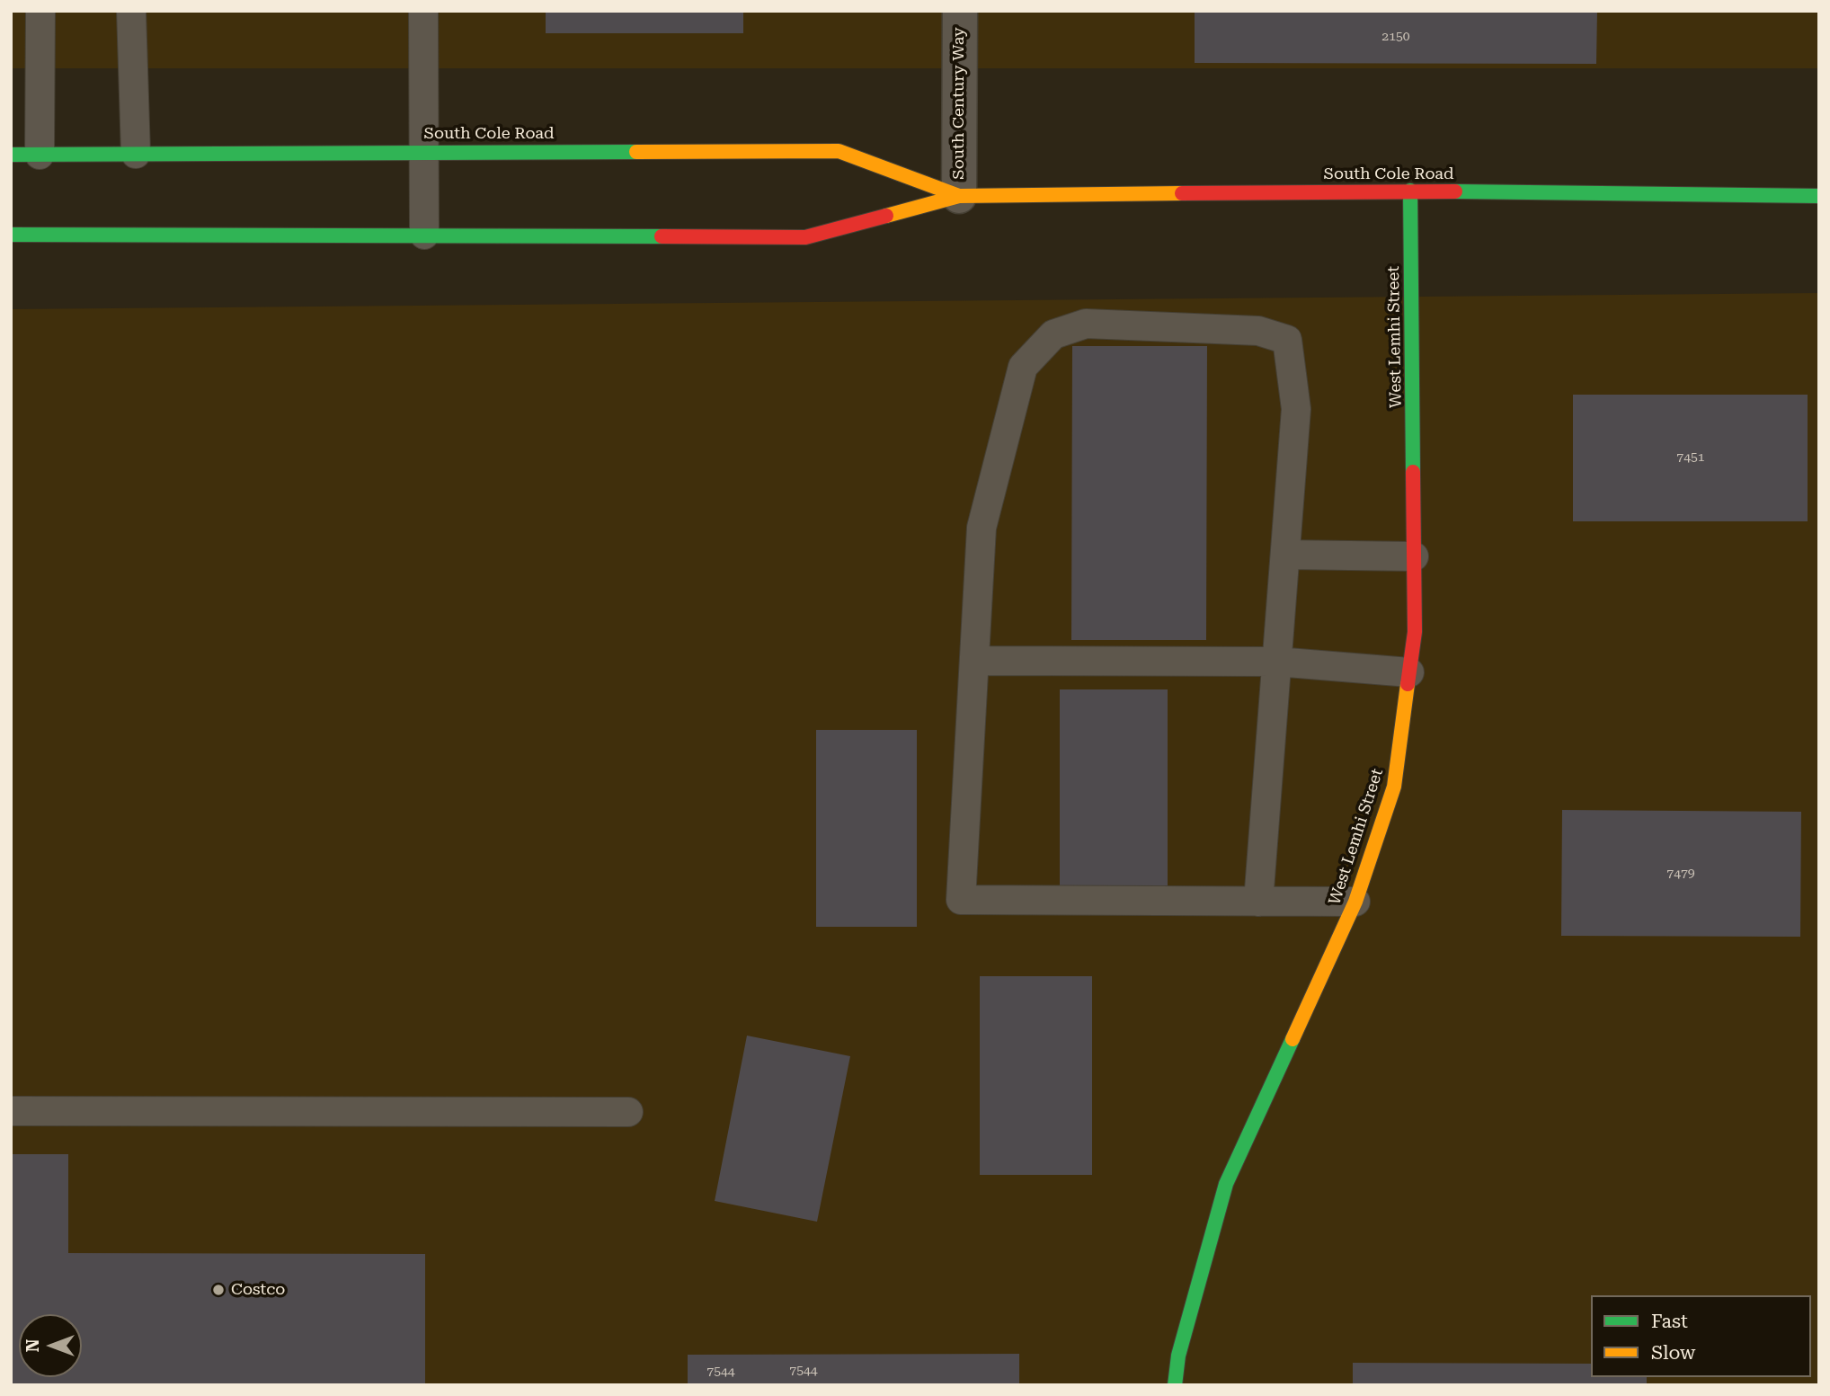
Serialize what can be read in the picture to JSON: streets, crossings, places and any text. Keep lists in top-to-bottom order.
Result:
{
  "streets": {
    "main road": ["South Cole Road", "West Lemhi Street"],
    "street": ["South Century Way"]
  },
  "crossings": [
    ["South Century Way", "South Cole Road"],
    ["South Cole Road", "West Lemhi Street"]
  ],
  "places": ["Costco"],
  "house_numbers": [
    "2150",
    "7451",
    "7479",
    "7544",
    "7544"
  ],
  "legend": ["Fast", "Slow"],
  "north": "left"
}
